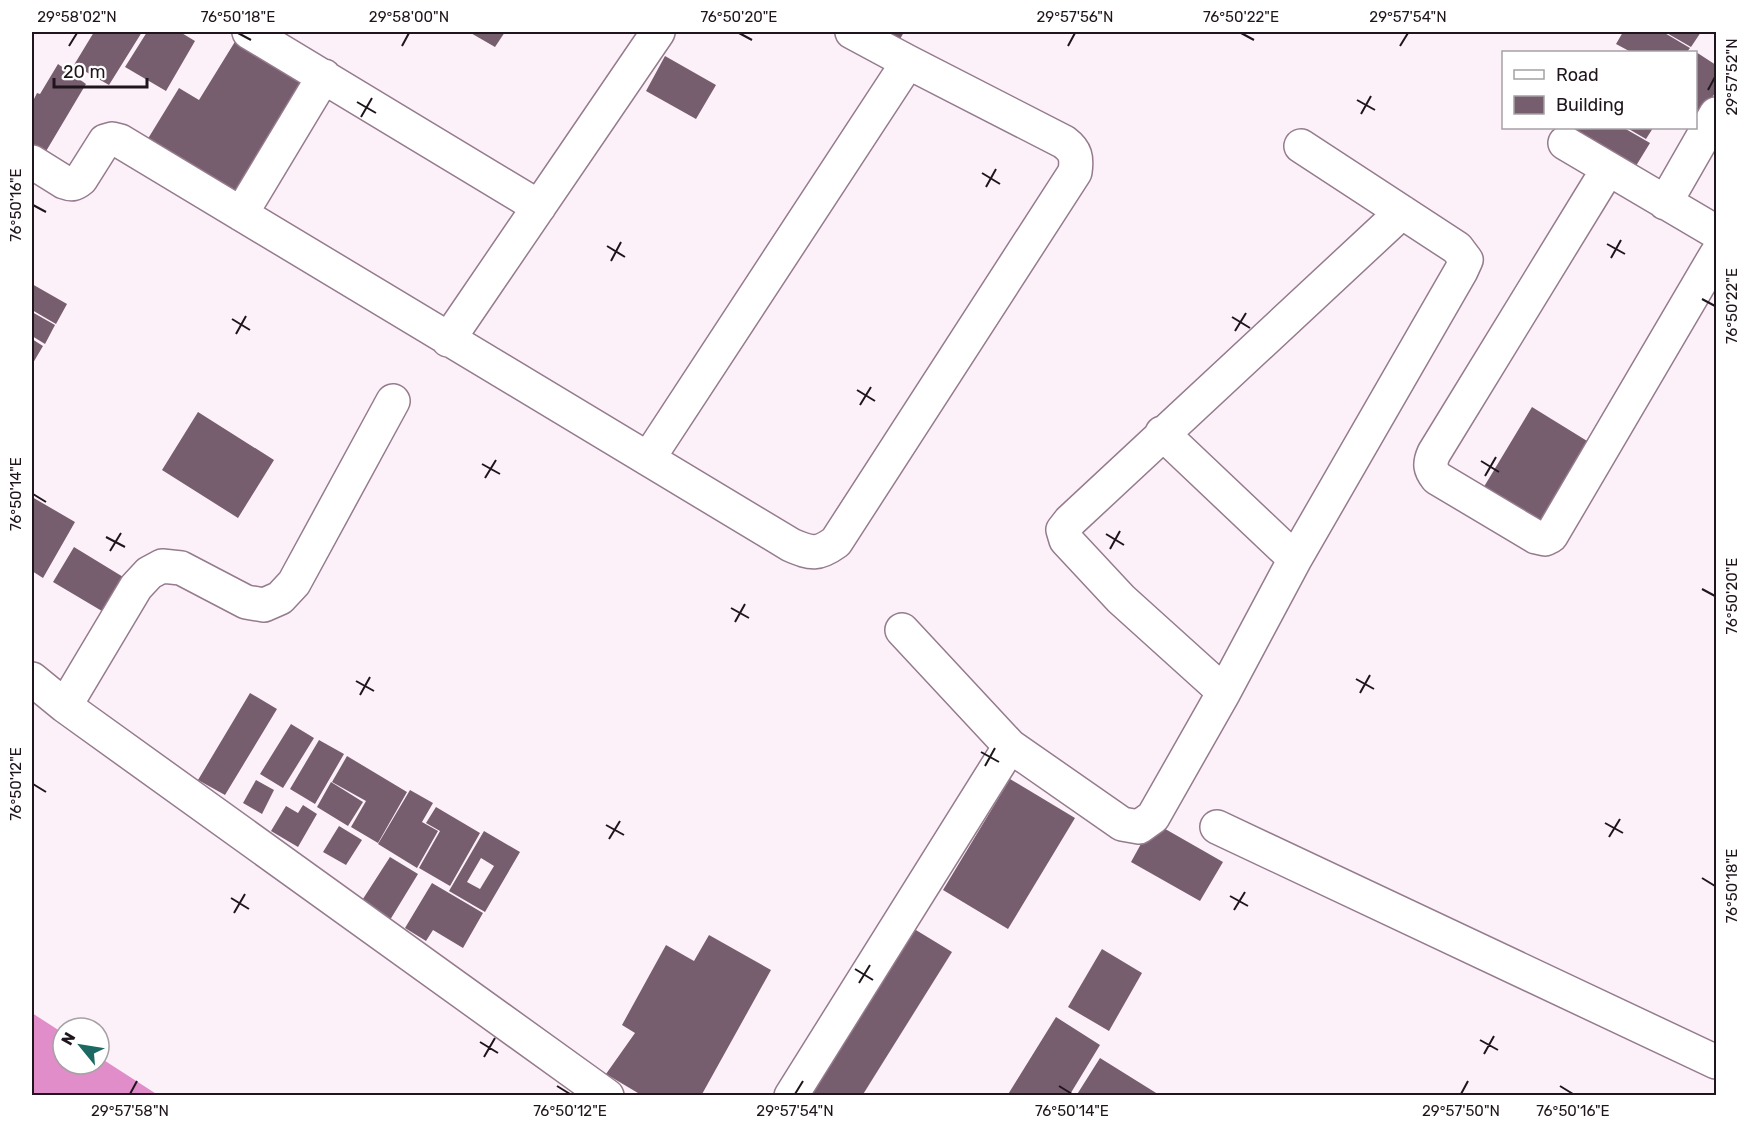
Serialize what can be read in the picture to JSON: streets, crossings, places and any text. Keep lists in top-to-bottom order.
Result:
{
  "legend": ["Road", "Building"],
  "scale_bar": "20 m",
  "north": "top left",
  "coordinates": [
    "29°58'02\"N",
    "76°50'18\"E",
    "29°58'00\"N",
    "76°50'20\"E",
    "29°57'56\"N",
    "76°50'22\"E",
    "29°57'54\"N",
    "29°57'52\"N",
    "76°50'16\"E",
    "76°50'14\"E",
    "76°50'12\"E",
    "29°57'58\"N",
    "29°57'50\"N"
  ]
}
